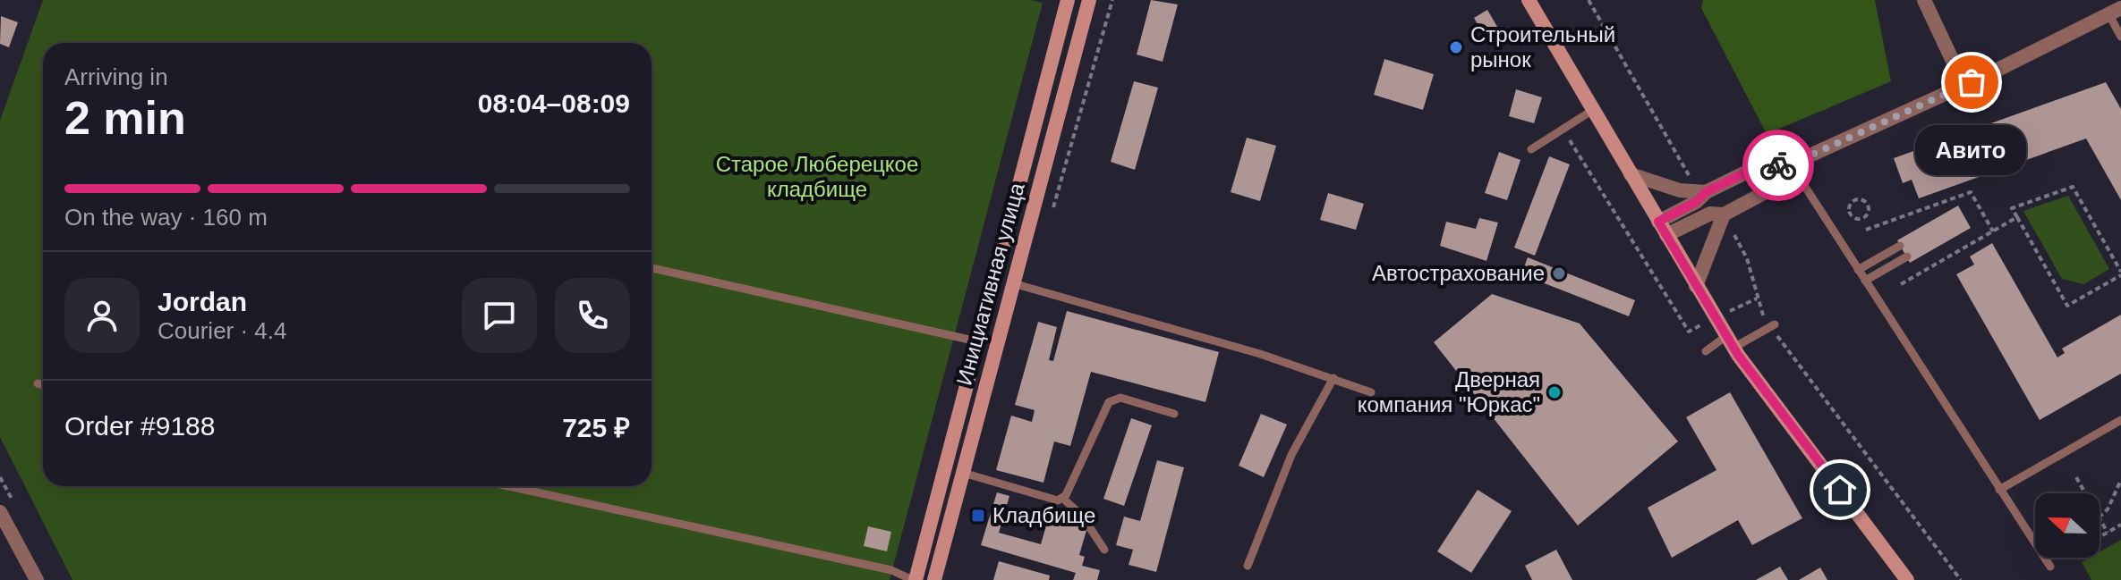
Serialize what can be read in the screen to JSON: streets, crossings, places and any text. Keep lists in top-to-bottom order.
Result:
{
  "streets": {
    "main road": ["Инициативная улица"]
  },
  "parks": ["Старое Люберецкое кладбище"],
  "places": {
    "other": [
      "Строительный рынок",
      "Авито",
      "Автострахование",
      "Дверная компания \"Юркас\""
    ],
    "transit": ["Кладбище"]
  },
  "north": "left",
  "page": {
    "heading": ["2 min", "Arriving in", "08:04–08:09"],
    "panel": [
      "Jordan",
      "Courier · 4.4",
      "Order #9188",
      "725 ₽"
    ],
    "bubble": "Авито",
    "bar": "On the way · 160 m"
  }
}
